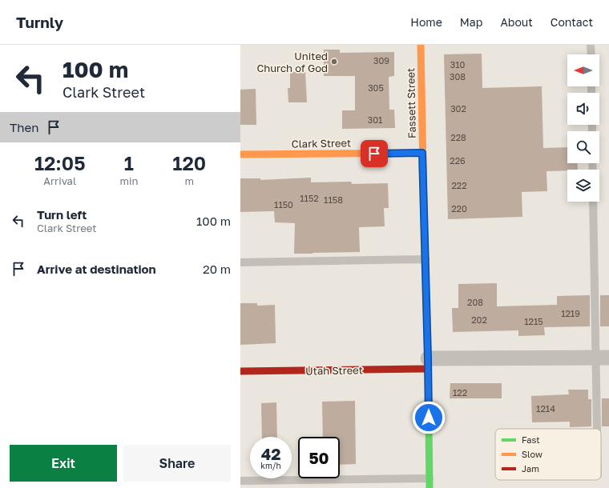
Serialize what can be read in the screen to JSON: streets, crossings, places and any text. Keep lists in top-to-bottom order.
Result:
{
  "streets": {
    "main road": ["Fassett Street", "Clark Street", "Utah Street"]
  },
  "crossings": [
    ["Fassett Street", "Clark Street"],
    ["Fassett Street", "Utah Street"]
  ],
  "places": ["United Church of God"],
  "house_numbers": [
    "309",
    "310",
    "308",
    "305",
    "302",
    "301",
    "228",
    "226",
    "222",
    "1152",
    "1158",
    "1150",
    "220",
    "208",
    "1219",
    "202",
    "1215",
    "122",
    "1214"
  ],
  "legend": ["Fast", "Slow", "Jam"],
  "north": "left",
  "page": {
    "header": "Turnly",
    "nav": [
      "Home",
      "Map",
      "About",
      "Contact"
    ],
    "turn": ["100 m", "Clark Street"],
    "then": "Then",
    "eta": [
      "12:05",
      "Arrival",
      "1",
      "min",
      "120",
      "m"
    ],
    "list": [
      {
        "name": "Turn left",
        "note": "Clark Street",
        "value": "100 m"
      },
      {
        "name": "Arrive at destination",
        "value": "20 m"
      }
    ],
    "speed": "42 km/h",
    "limit": "50",
    "buttons": ["Exit", "Share"]
  }
}
